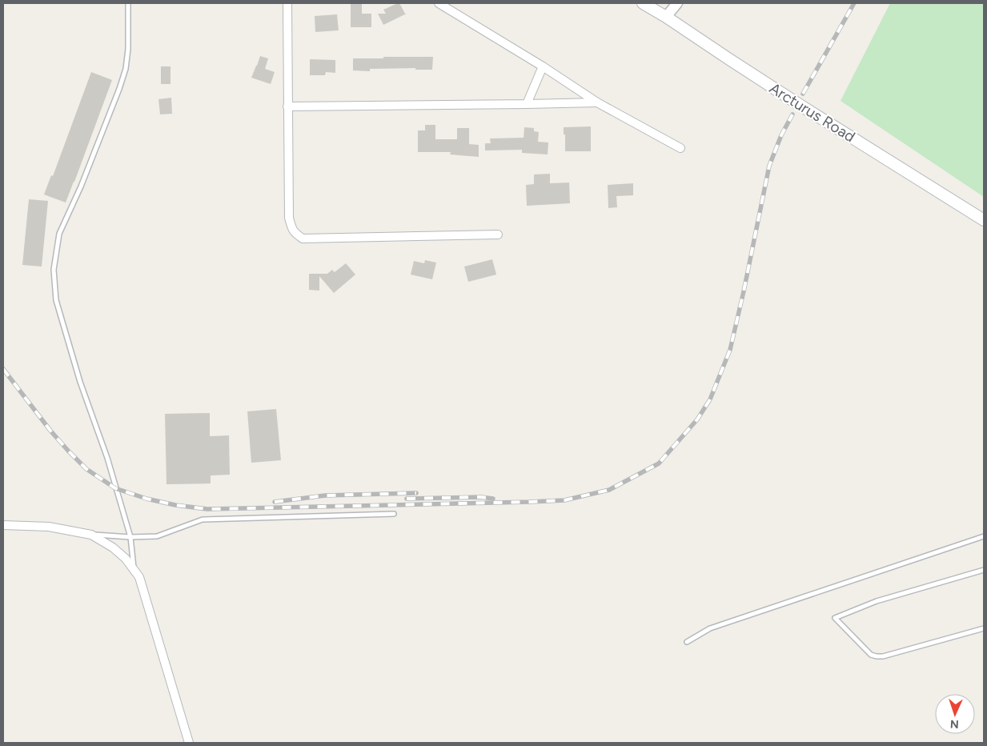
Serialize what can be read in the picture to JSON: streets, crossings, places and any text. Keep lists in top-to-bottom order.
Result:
{
  "streets": {
    "main road": ["Arcturus Road"]
  },
  "north": "bottom"
}
